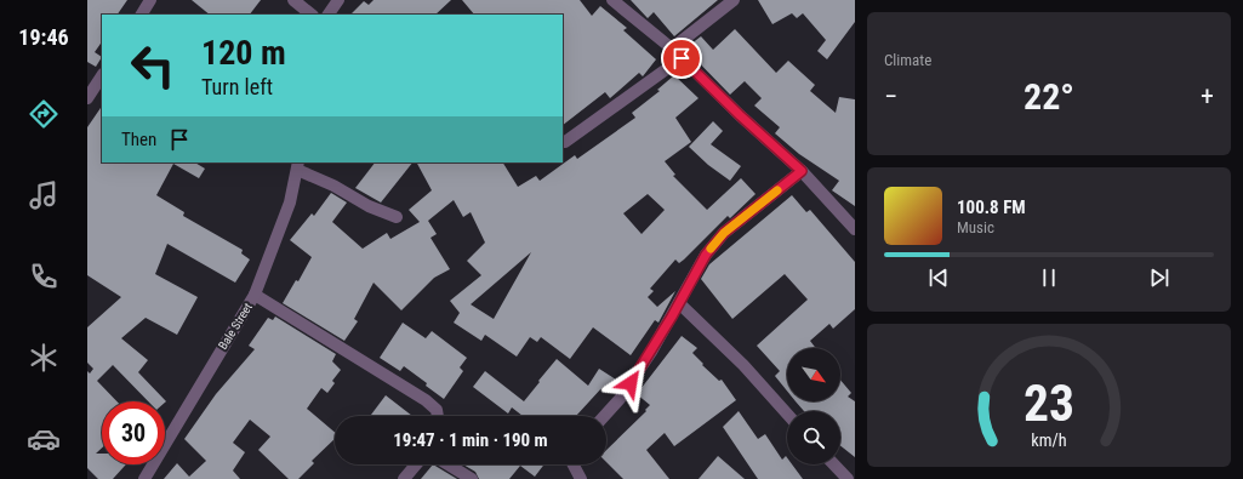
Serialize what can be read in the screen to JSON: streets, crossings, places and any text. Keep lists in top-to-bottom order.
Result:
{
  "streets": {
    "street": ["Bale Street"]
  },
  "north": "bottom right",
  "page": {
    "tabs": "19:46",
    "tile": "Climate",
    "turn": ["120 m", "Turn left"],
    "heat": ["−", "22°", "+"],
    "then": "Then",
    "song": ["100.8 FM", "Music"],
    "limit": "30",
    "trip": "19:47 · 1 min · 190 m",
    "gauge": ["23", "km/h"]
  }
}
